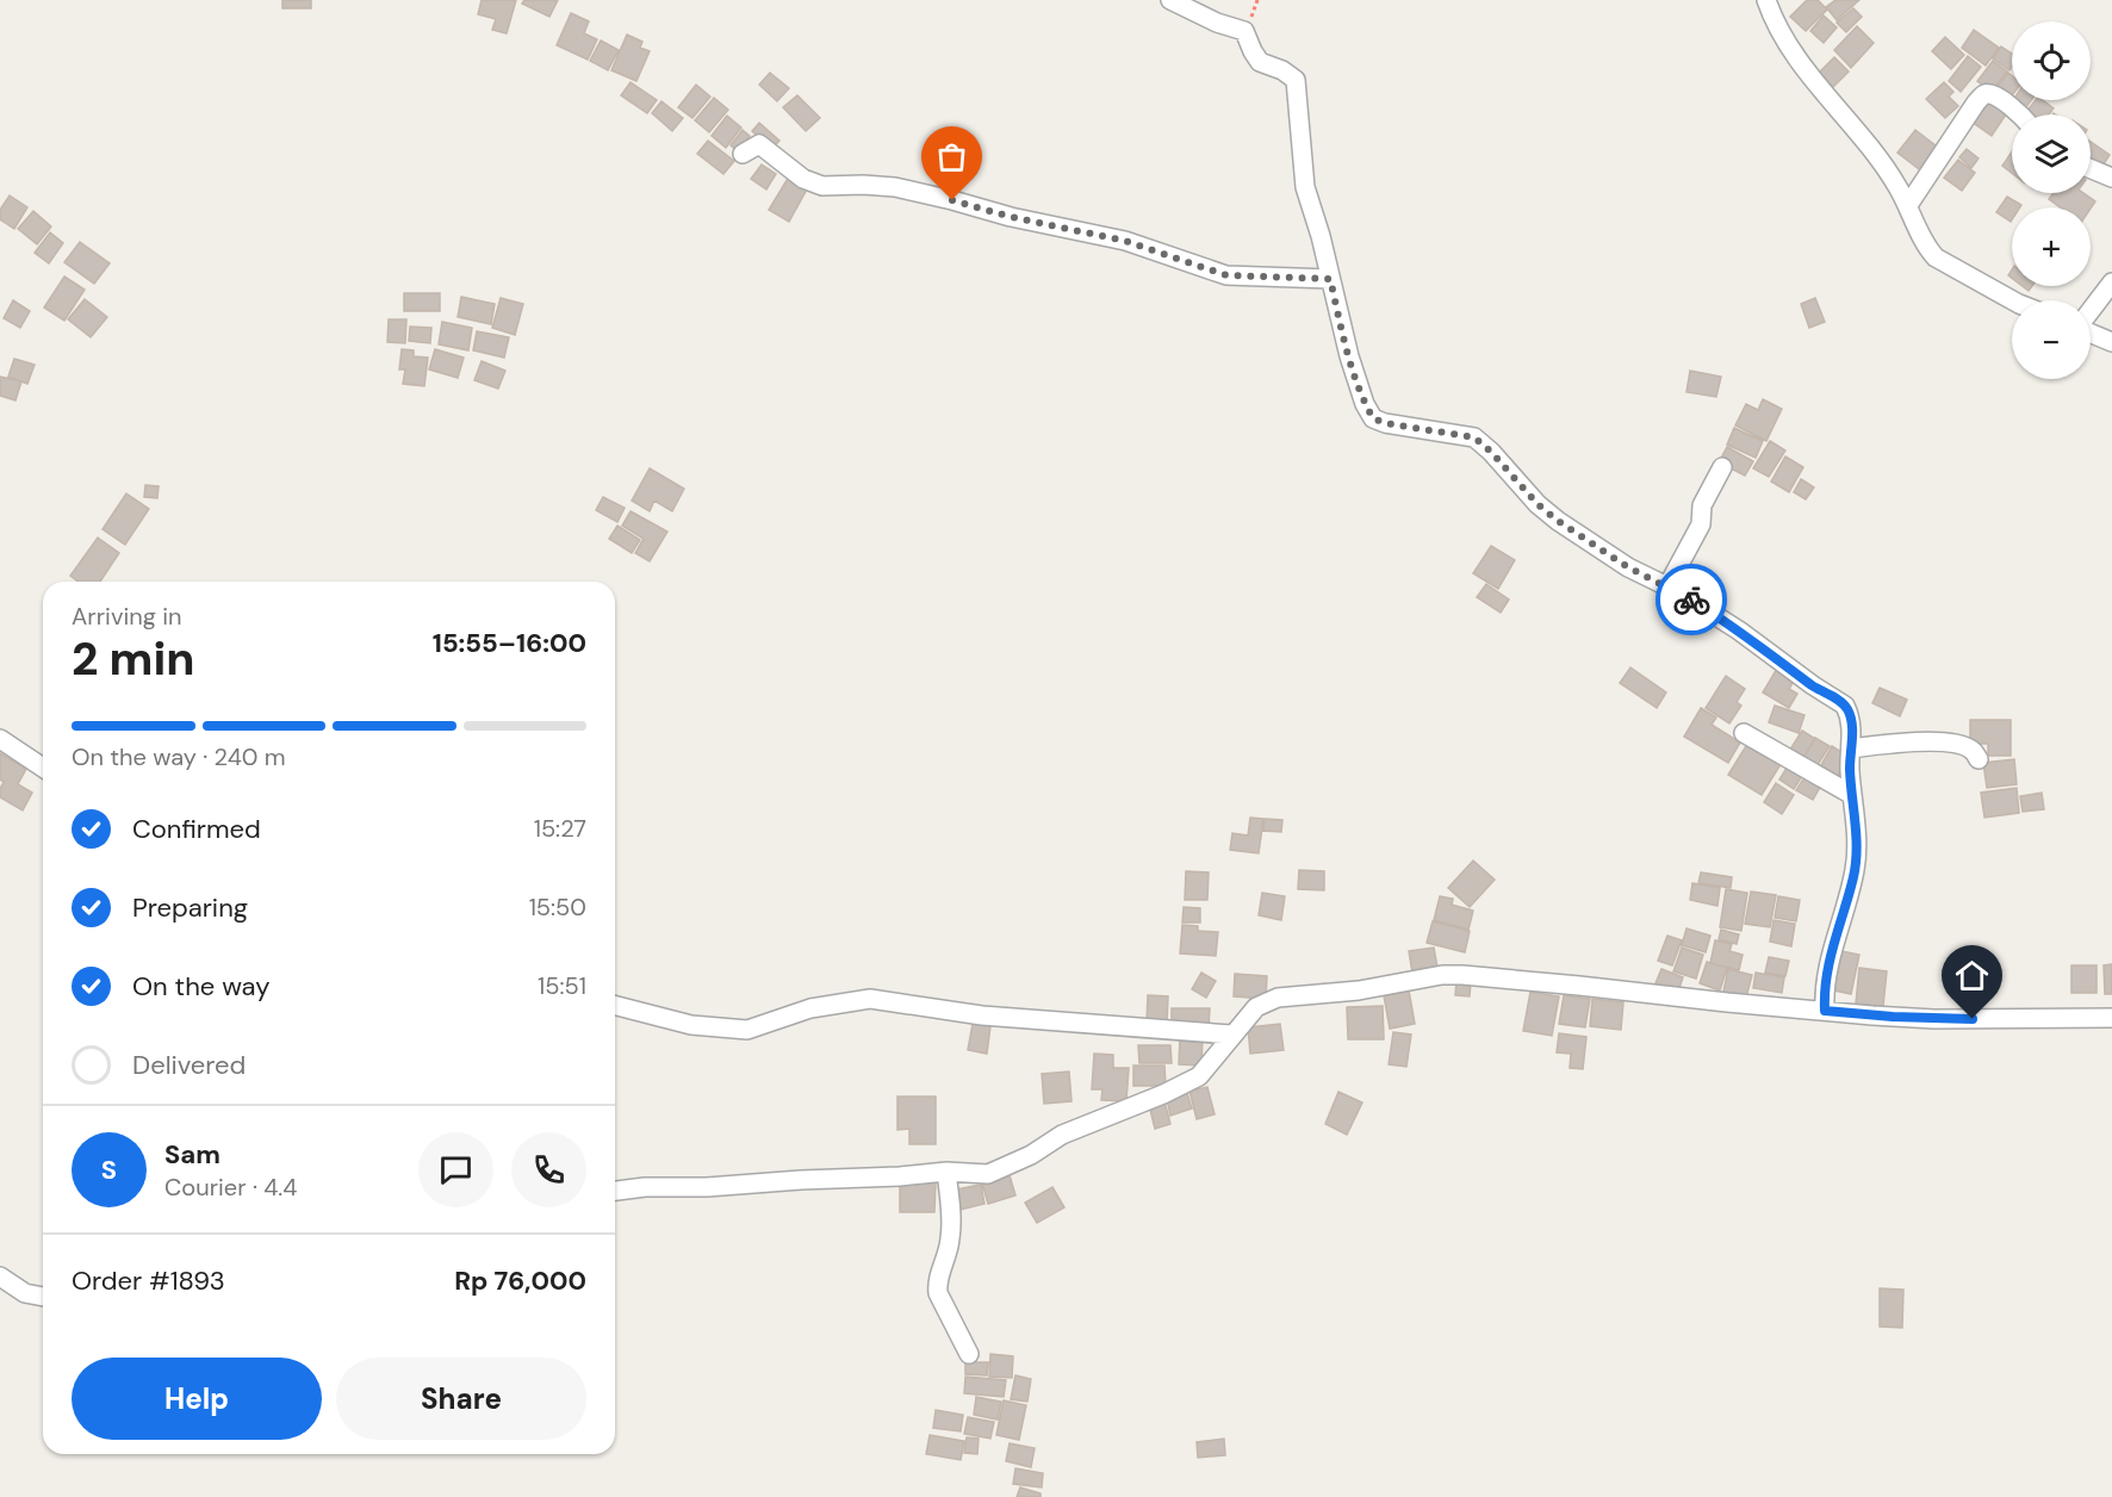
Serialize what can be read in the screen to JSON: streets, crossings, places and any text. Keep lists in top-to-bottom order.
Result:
{
  "page": {
    "map_buttons": ["+", "−"],
    "heading": ["2 min", "Arriving in", "15:55–16:00"],
    "panel": [
      "Sam",
      "Courier · 4.4",
      "Order #1893",
      "Rp 76,000"
    ],
    "bar": "On the way · 240 m",
    "list": [
      ["Confirmed", "15:27"],
      ["Preparing", "15:50"],
      ["On the way", "15:51"],
      "Delivered"
    ],
    "round": "S",
    "buttons": ["Help", "Share"]
  }
}
